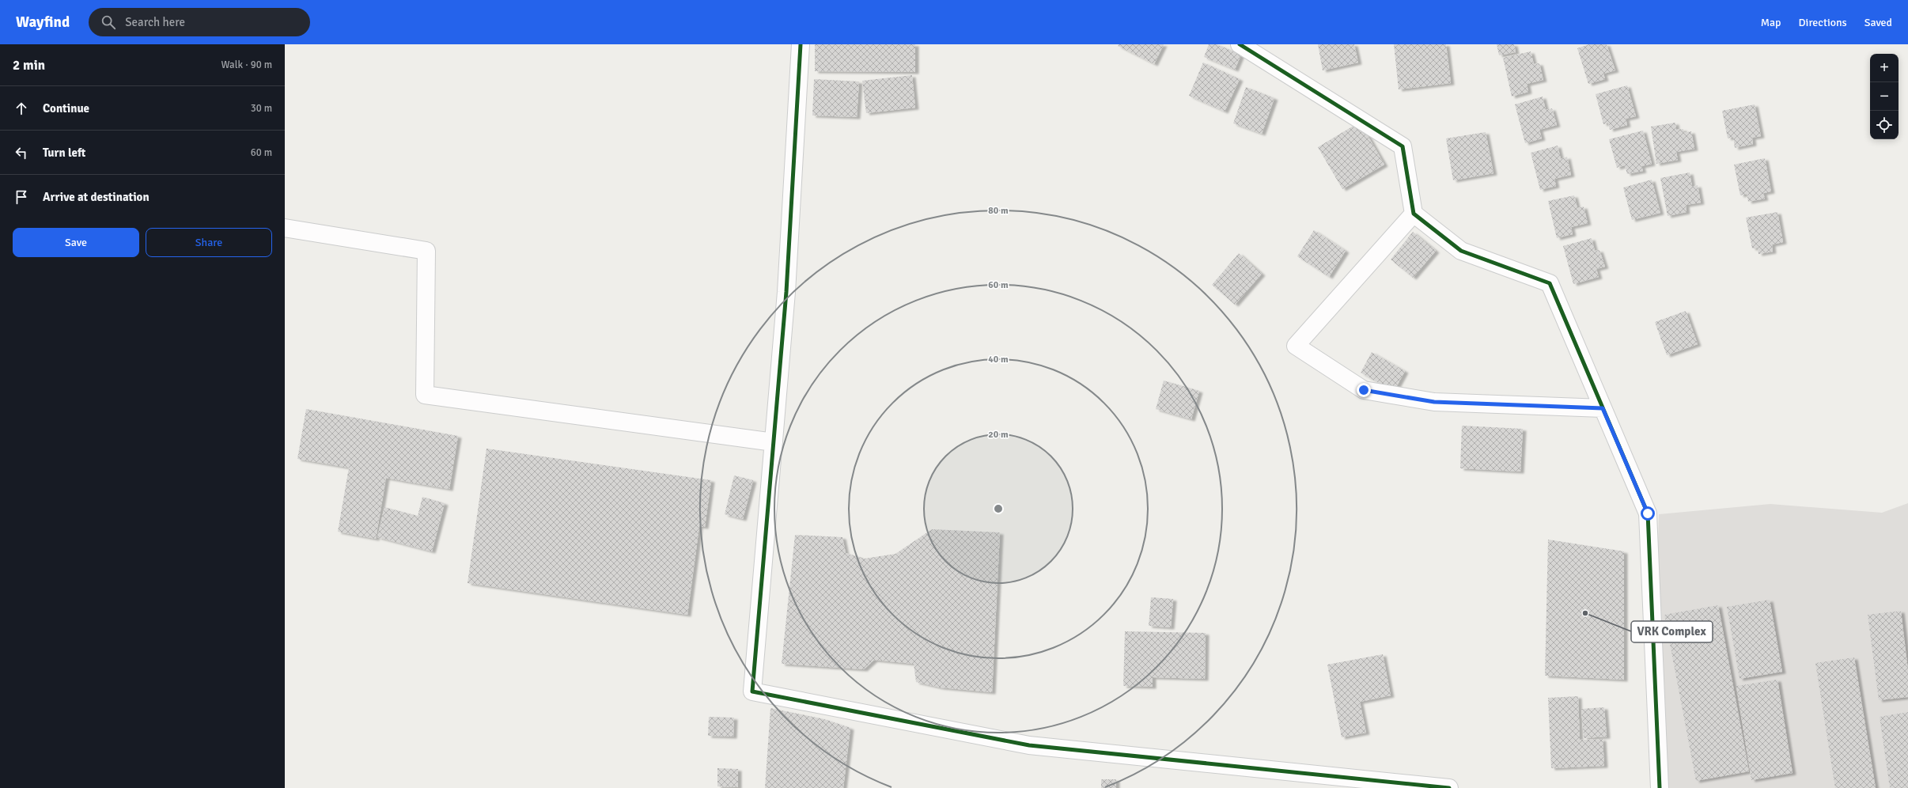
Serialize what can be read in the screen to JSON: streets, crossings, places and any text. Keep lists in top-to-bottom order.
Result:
{
  "places": ["VRK Complex"],
  "page": {
    "header": "Wayfind",
    "search": "Search here",
    "nav": ["Map", "Directions", "Saved"],
    "heading": ["2 min", "Walk · 90 m"],
    "map_buttons": ["+", "−"],
    "list": [
      ["Continue", "30 m"],
      ["Turn left", "60 m"],
      "Arrive at destination"
    ],
    "buttons": ["Save", "Share"]
  },
  "rings": [
    "80 m",
    "60 m",
    "40 m",
    "20 m"
  ]
}
